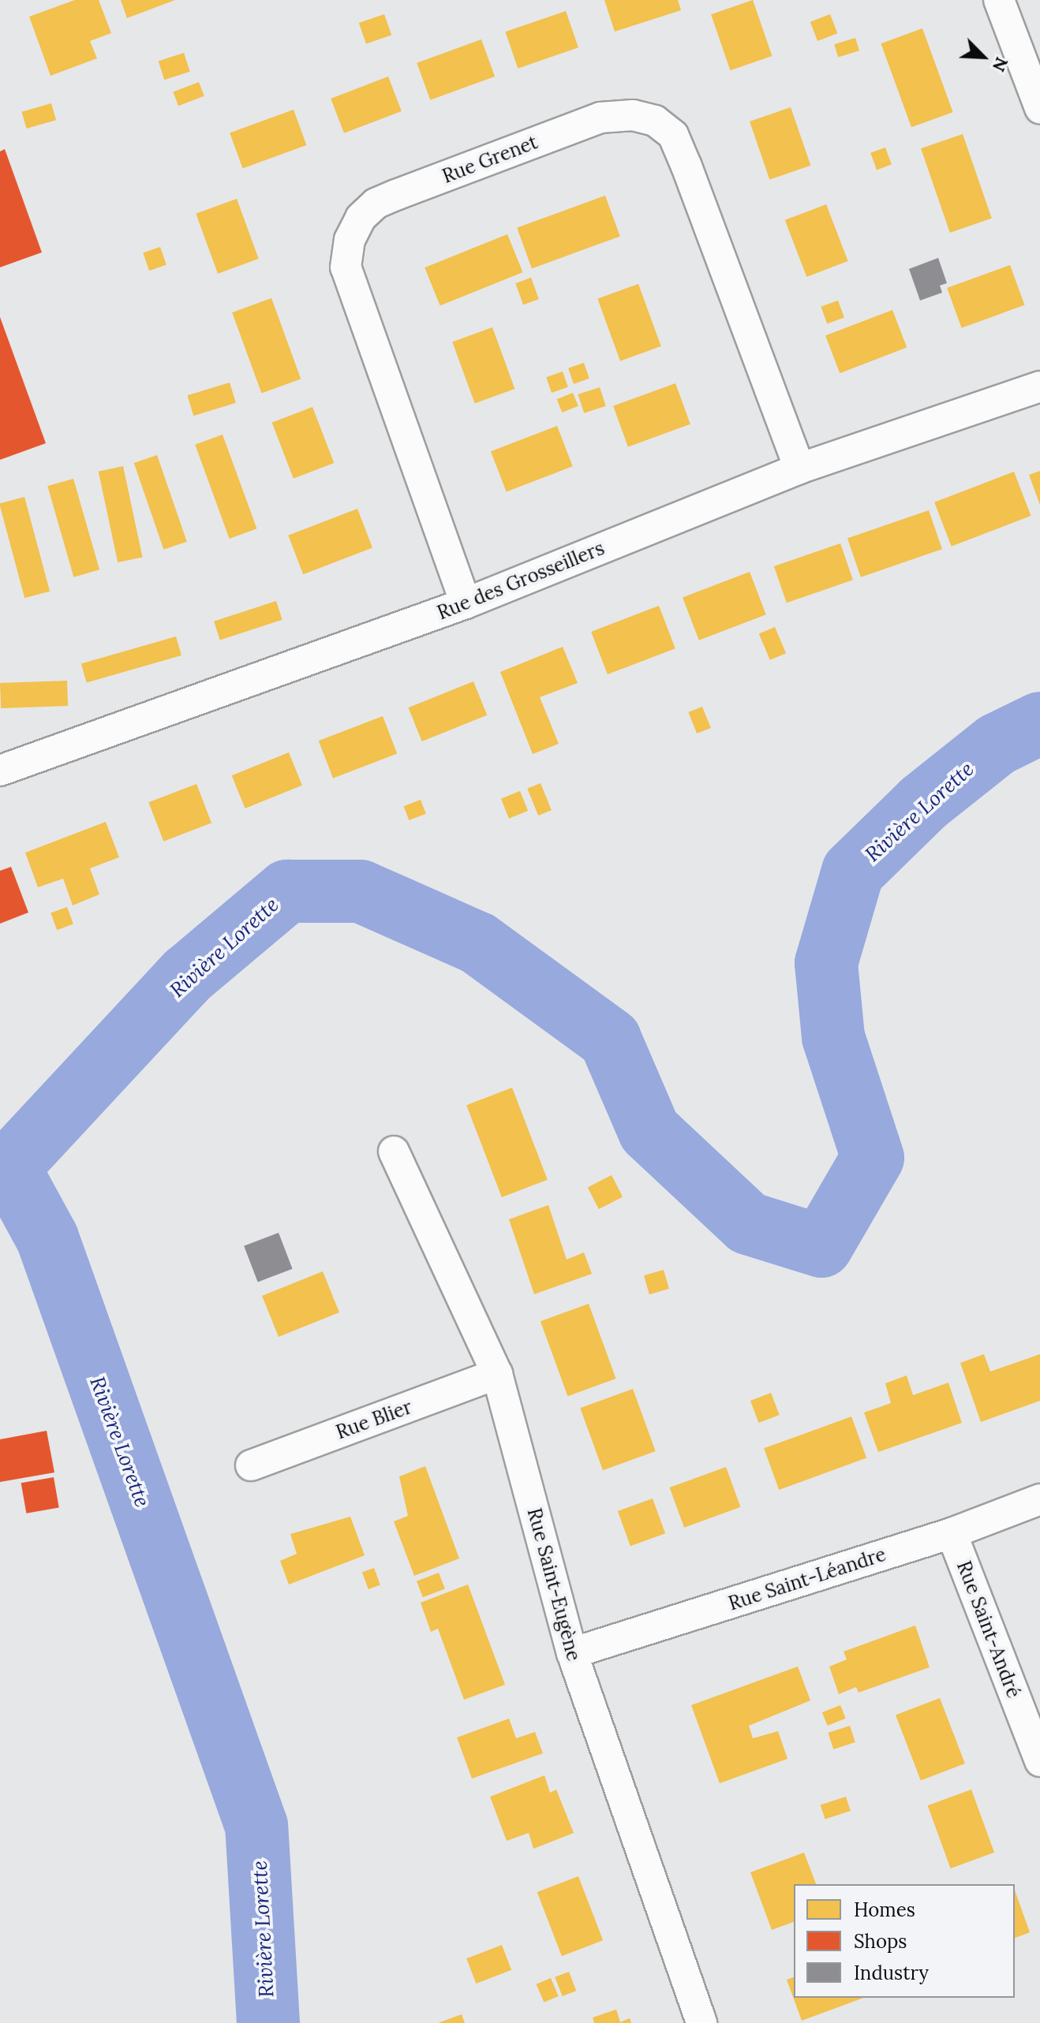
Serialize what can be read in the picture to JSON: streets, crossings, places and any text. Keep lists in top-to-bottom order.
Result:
{
  "streets": {
    "street": [
      "Rue Grenet",
      "Rue des Grosseillers",
      "Rue Blier",
      "Rue Saint-Léandre",
      "Rue Saint-Eugène",
      "Rue Saint-André"
    ]
  },
  "crossings": [
    ["Rue Grenet", "Rue des Grosseillers"],
    ["Rue Blier", "Rue Saint-Eugène"],
    ["Rue Saint-Léandre", "Rue Saint-Eugène"],
    ["Rue Saint-Léandre", "Rue Saint-André"]
  ],
  "water": ["Rivière Lorette"],
  "legend": ["Homes", "Shops", "Industry"],
  "north": "bottom right"
}
